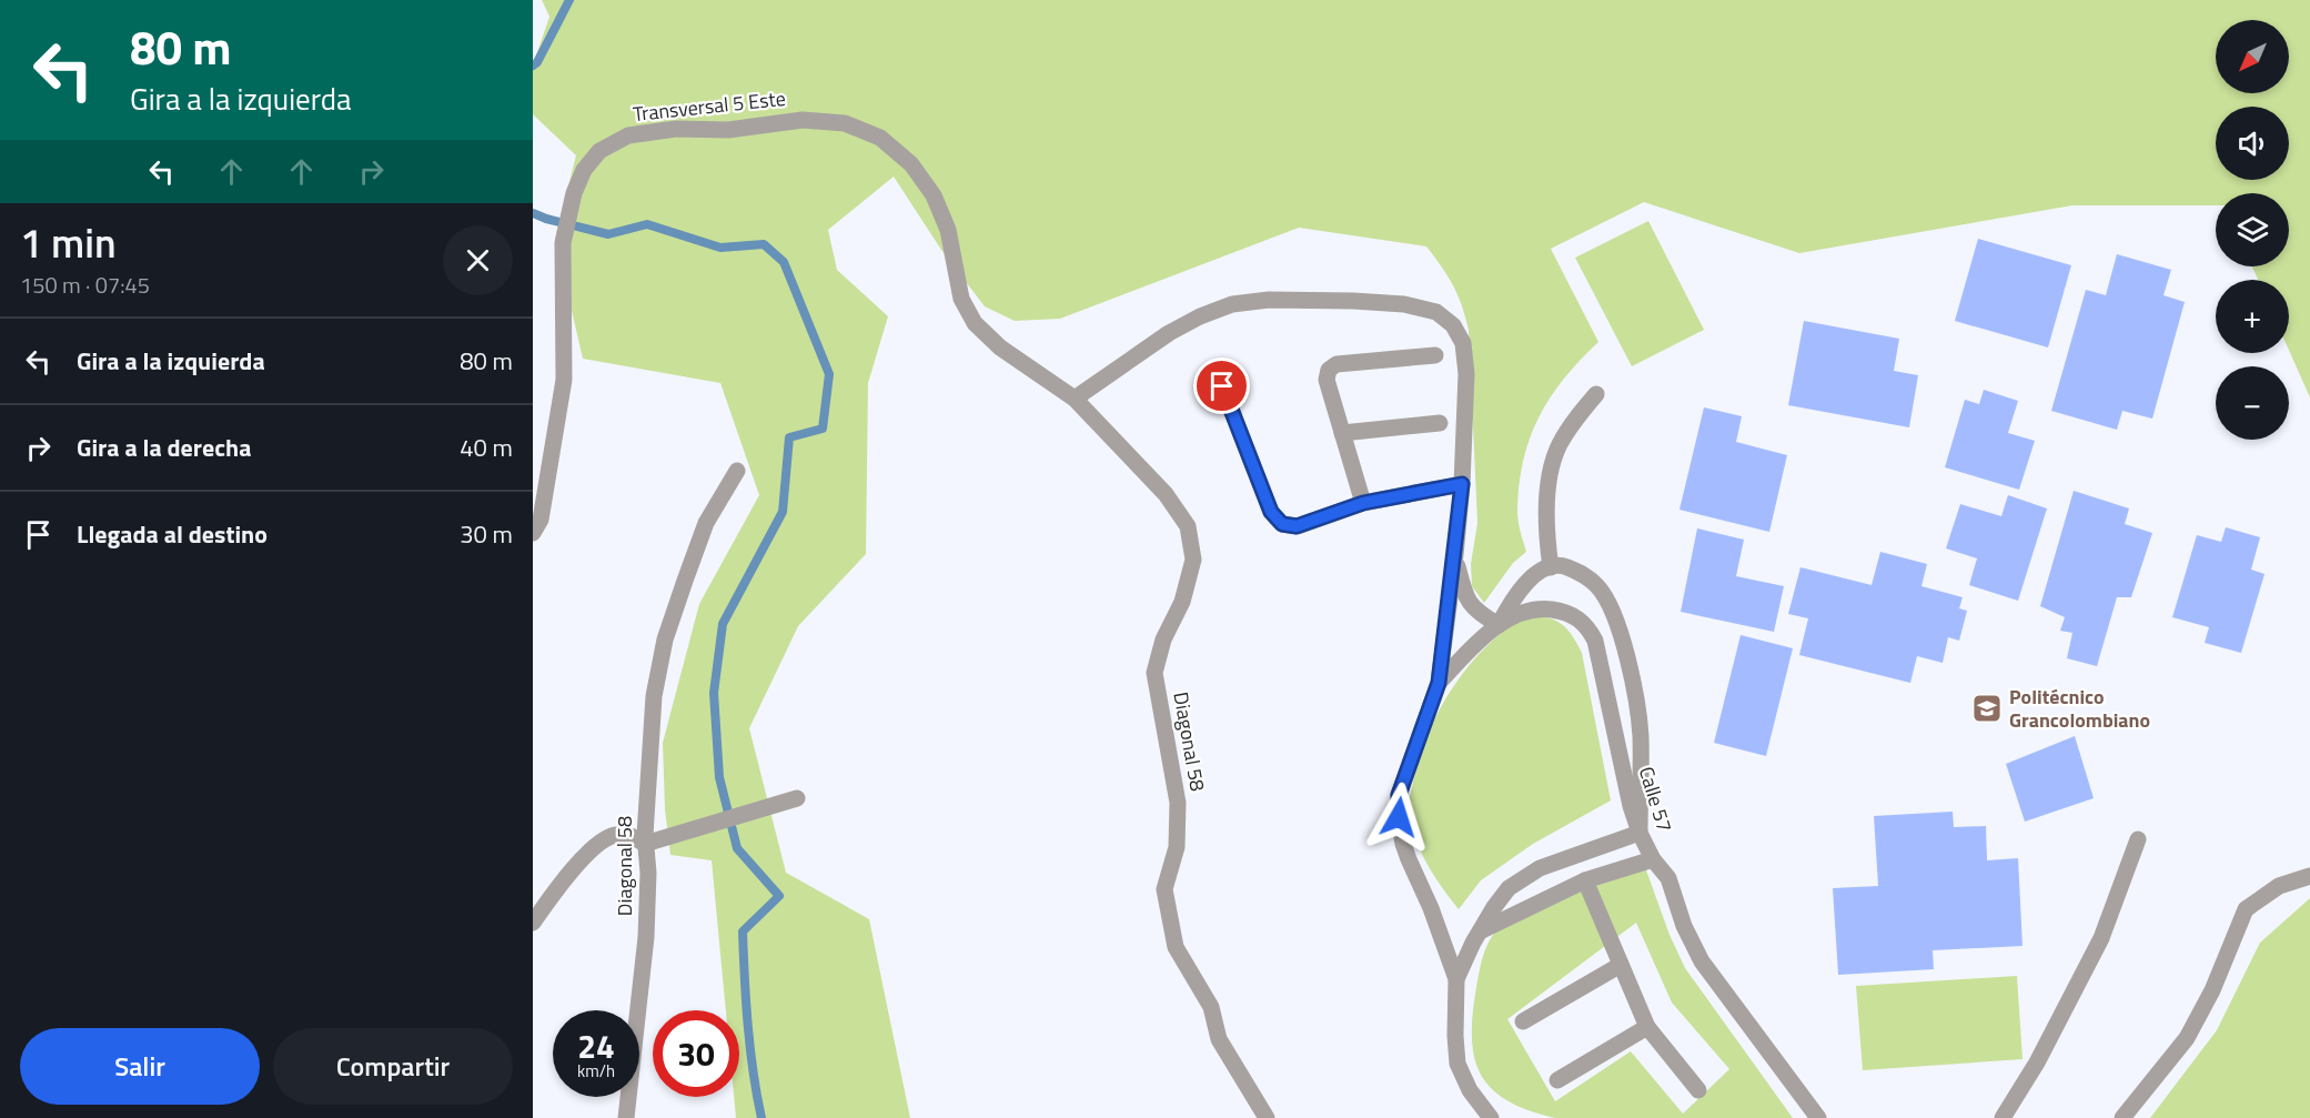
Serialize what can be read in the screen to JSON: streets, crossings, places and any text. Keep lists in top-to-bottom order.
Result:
{
  "streets": {
    "street": ["Transversal 5 Este", "Diagonal 58", "Calle 57"]
  },
  "crossings": [
    ["Transversal 5 Este", "Diagonal 58"]
  ],
  "places": {
    "school or university": ["Politécnico Grancolombiano"]
  },
  "north": "bottom left",
  "page": {
    "turn": ["80 m", "Gira a la izquierda"],
    "map_buttons": ["+", "−"],
    "heading": ["1 min", "150 m · 07:45"],
    "list": [
      {
        "name": "Gira a la izquierda",
        "value": "80 m"
      },
      {
        "name": "Gira a la derecha",
        "value": "40 m"
      },
      {
        "name": "Llegada al destino",
        "value": "30 m"
      }
    ],
    "speed": "24 km/h",
    "limit": "30",
    "buttons": ["Salir", "Compartir"]
  }
}
